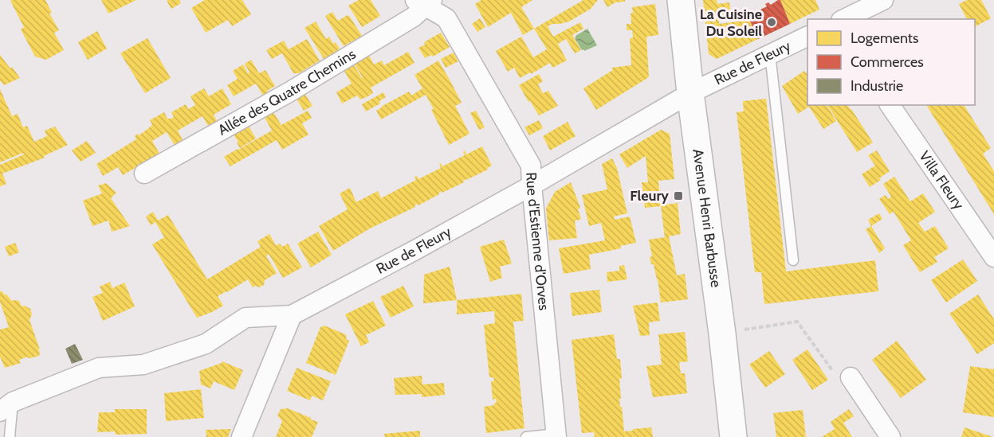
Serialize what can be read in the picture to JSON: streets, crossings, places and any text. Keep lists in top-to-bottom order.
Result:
{
  "streets": {
    "main road": ["Avenue Henri Barbusse"],
    "street": [
      "Rue de Fleury",
      "Allée des Quatre Chemins",
      "Villa Fleury",
      "Rue d'Estienne d'Orves"
    ]
  },
  "crossings": [
    ["Rue de Fleury", "Avenue Henri Barbusse"],
    ["Rue de Fleury", "Rue d'Estienne d'Orves"],
    ["Allée des Quatre Chemins", "Rue d'Estienne d'Orves"]
  ],
  "places": {
    "other": ["La Cuisine Du Soleil"],
    "transit": ["Fleury"]
  },
  "legend": ["Logements", "Commerces", "Industrie"]
}
